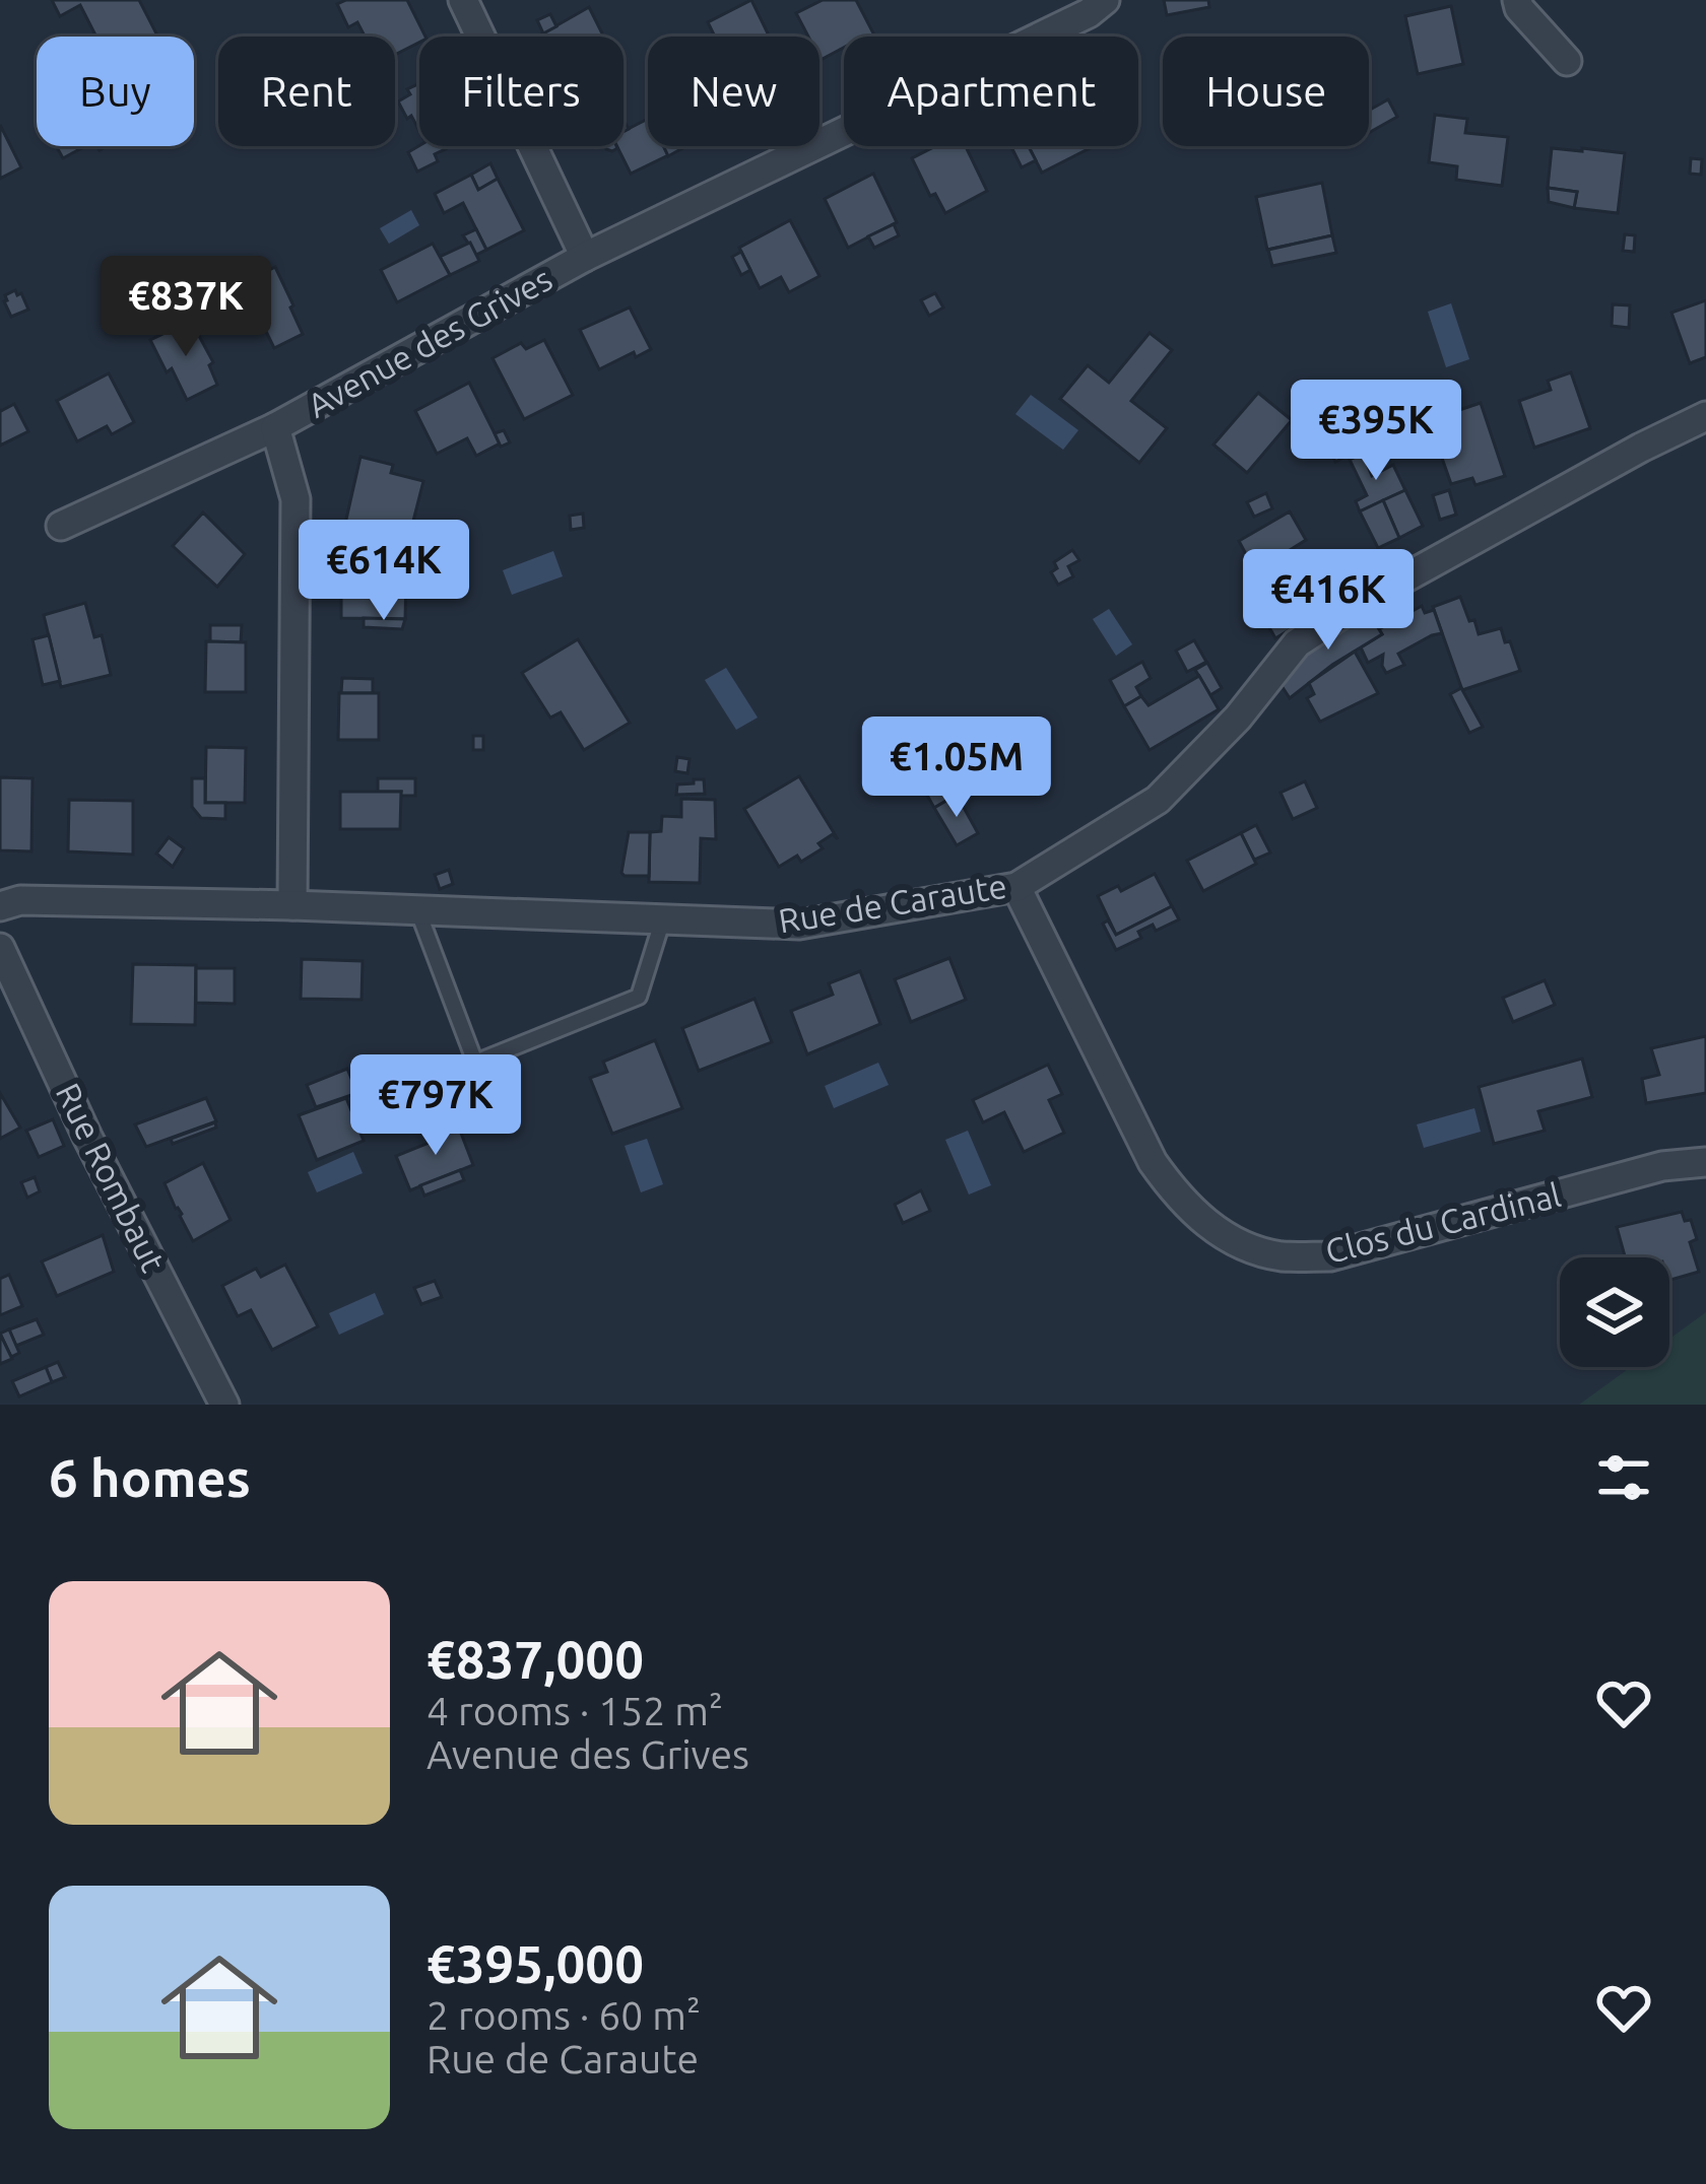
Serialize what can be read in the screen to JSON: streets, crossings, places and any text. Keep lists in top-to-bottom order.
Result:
{
  "streets": {
    "street": [
      "Avenue des Grives",
      "Rue de Caraute",
      "Rue Rombaut",
      "Clos du Cardinal"
    ]
  },
  "crossings": [
    ["Avenue des Grives", "Rue de Caraute"],
    ["Rue de Caraute", "Clos du Cardinal"]
  ],
  "page": {
    "chip": [
      "Buy",
      "Rent",
      "Filters",
      "New",
      "Apartment",
      "House"
    ],
    "price": [
      "€837K",
      "€395K",
      "€614K",
      "€416K",
      "€1.05M",
      "€797K"
    ],
    "heading": "6 homes",
    "list": [
      {
        "name": "€837,000",
        "note": "4 rooms · 152 m² · Avenue des Grives"
      },
      {
        "name": "€395,000",
        "note": "2 rooms · 60 m² · Rue de Caraute"
      }
    ]
  }
}
